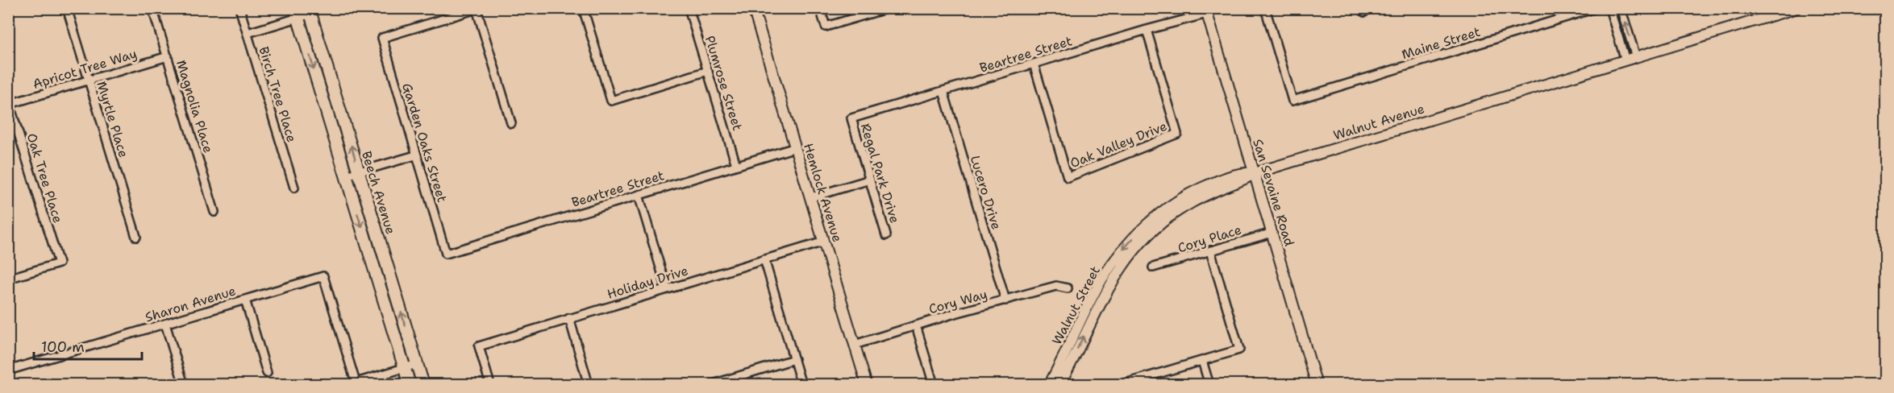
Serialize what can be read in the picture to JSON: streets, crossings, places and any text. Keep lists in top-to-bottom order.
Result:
{
  "streets": {
    "main road": ["Beech Avenue"],
    "street": [
      "Maine Street",
      "Beartree Street",
      "Apricot Tree Way",
      "Plumrose Street",
      "Birch Tree Place",
      "Magnolia Place",
      "Myrtle Place",
      "Walnut Avenue",
      "Garden Oaks Street",
      "Oak Valley Drive",
      "Regal Park Drive",
      "Oak Tree Place",
      "Hemlock Avenue",
      "Lucero Drive",
      "San Sevaine Road",
      "Cory Place",
      "Holiday Drive",
      "Cory Way",
      "Sharon Avenue",
      "Walnut Street"
    ]
  },
  "crossings": [
    ["Beartree Street", "Plumrose Street"],
    ["Beartree Street", "Garden Oaks Street"],
    ["Beartree Street", "Oak Valley Drive"],
    ["Beartree Street", "Regal Park Drive"],
    ["Beartree Street", "Hemlock Avenue"],
    ["Beartree Street", "Lucero Drive"],
    ["Beartree Street", "San Sevaine Road"],
    ["Apricot Tree Way", "Magnolia Place"],
    ["Apricot Tree Way", "Myrtle Place"],
    ["Apricot Tree Way", "Oak Tree Place"],
    ["Walnut Avenue", "San Sevaine Road"],
    ["Walnut Avenue", "Walnut Street"],
    ["Hemlock Avenue", "Holiday Drive"],
    ["Hemlock Avenue", "Cory Way"],
    ["Lucero Drive", "Cory Way"],
    ["San Sevaine Road", "Cory Place"],
    ["San Sevaine Road", "Walnut Street"]
  ],
  "one_way": ["Walnut Street"],
  "scale_bar": "100 m"
}
